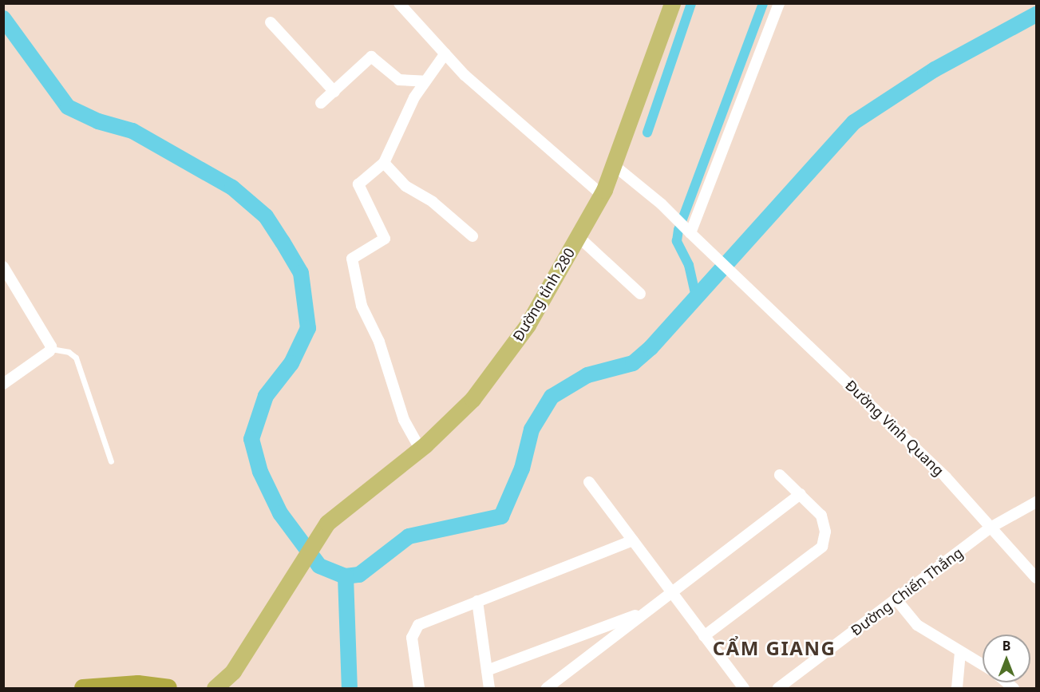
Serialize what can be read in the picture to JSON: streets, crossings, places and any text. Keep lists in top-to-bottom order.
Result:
{
  "streets": {
    "main road": ["Đường tỉnh 280"],
    "street": ["Đường Vinh Quang", "Đường Chiến Thắng"]
  },
  "crossings": [
    ["Đường tỉnh 280", "Đường Vinh Quang"],
    ["Đường Vinh Quang", "Đường Chiến Thắng"]
  ],
  "districts": ["CẨM GIANG"],
  "north": "top"
}
